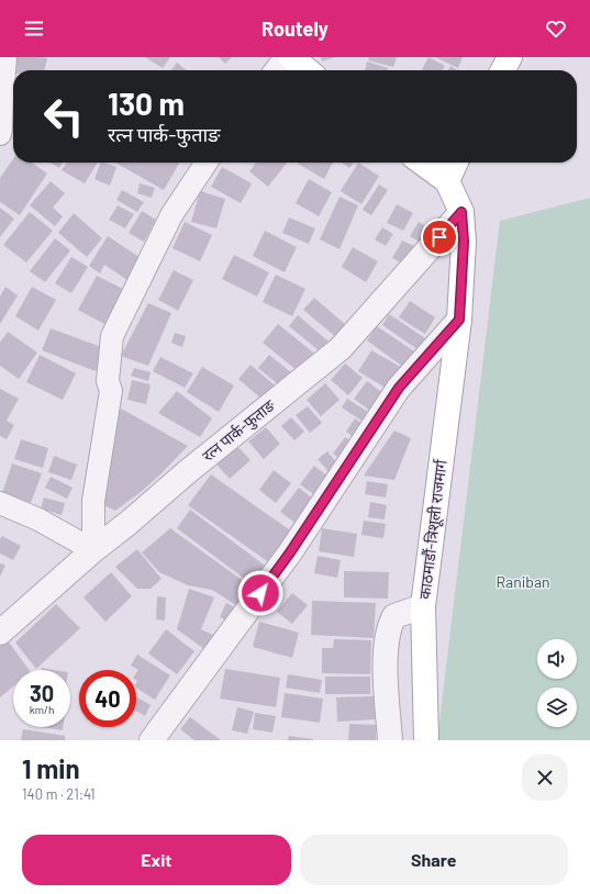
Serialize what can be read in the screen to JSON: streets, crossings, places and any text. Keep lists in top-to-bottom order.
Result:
{
  "streets": {
    "main road": ["काठमाडौं-त्रिशूली राजमार्ग"],
    "street": ["रत्न पार्क-फुताङ"]
  },
  "crossings": [
    ["रत्न पार्क-फुताङ", "काठमाडौं-त्रिशूली राजमार्ग"]
  ],
  "parks": ["Raniban"],
  "page": {
    "header": "Routely",
    "turn": ["130 m", "रत्न पार्क-फुताङ"],
    "speed": "30 km/h",
    "limit": "40",
    "heading": ["1 min", "140 m · 21:41"],
    "buttons": ["Exit", "Share"]
  }
}
